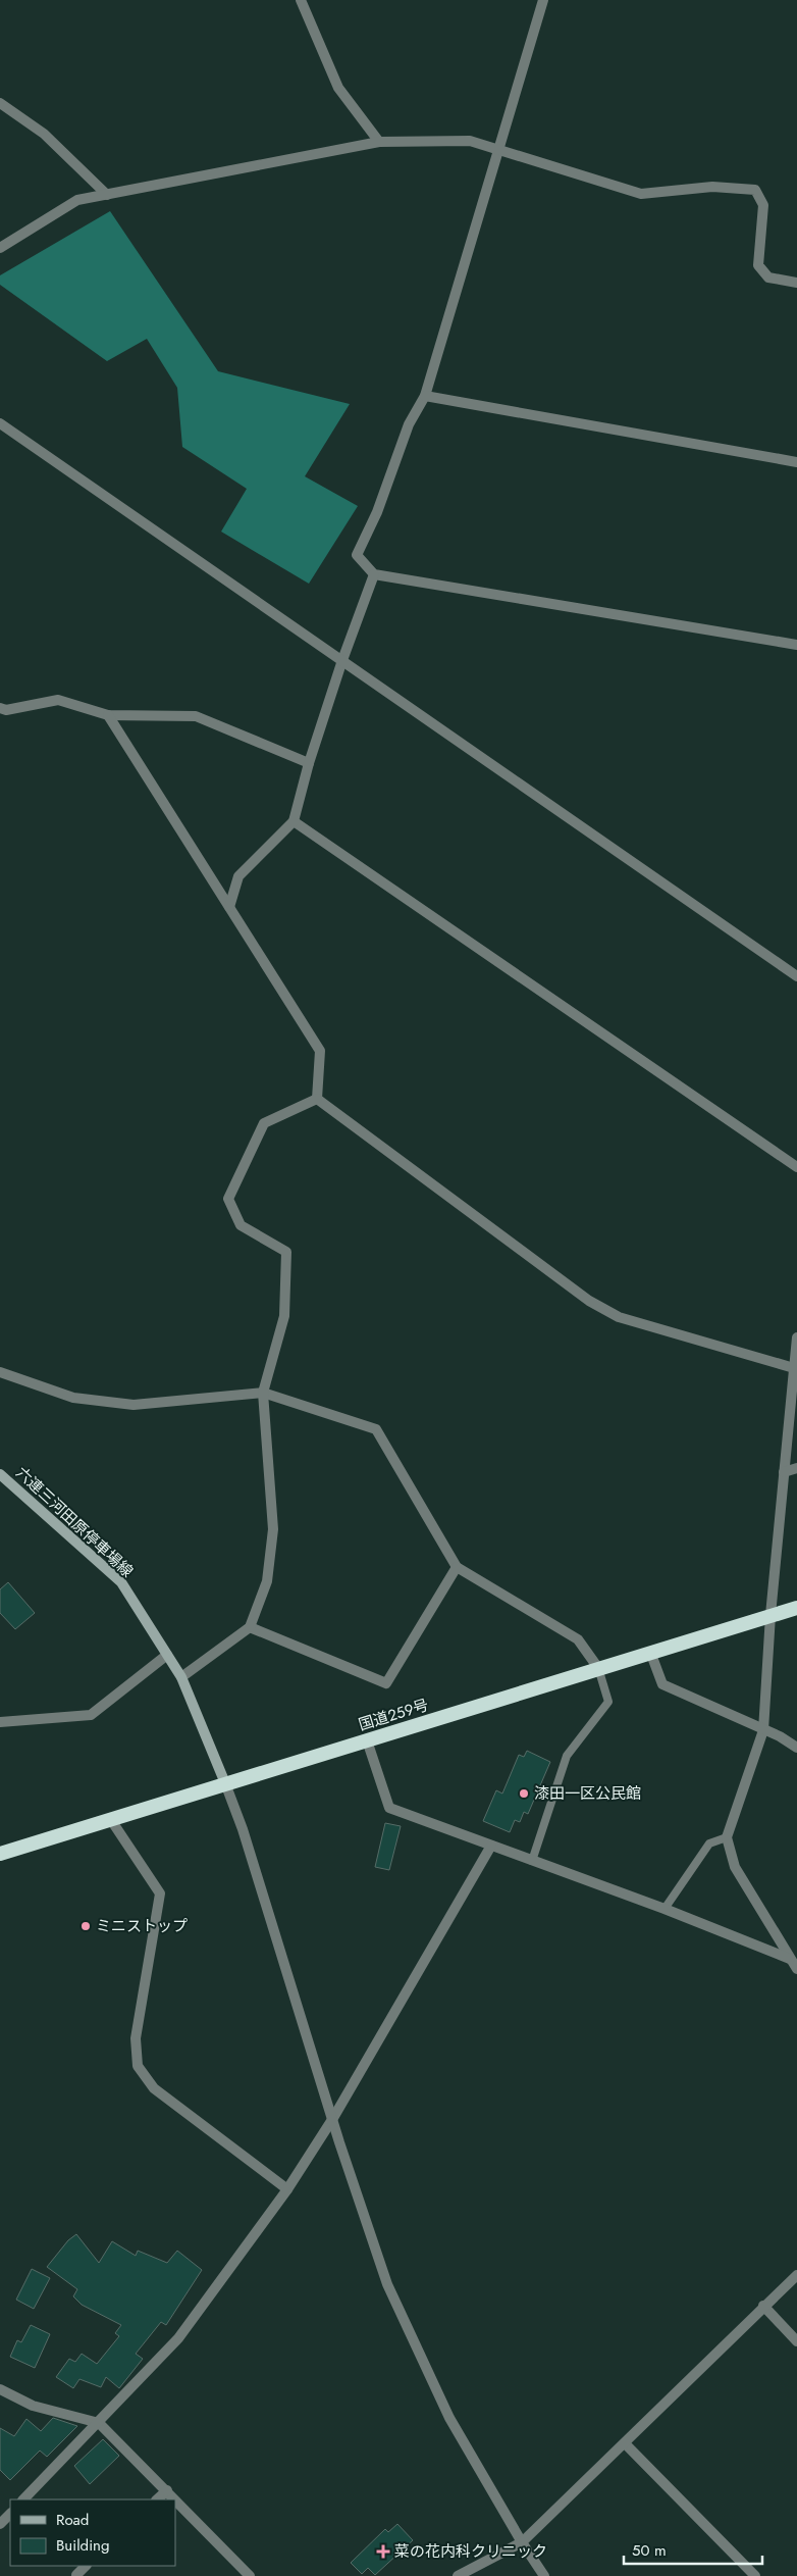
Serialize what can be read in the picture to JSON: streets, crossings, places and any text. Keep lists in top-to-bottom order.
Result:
{
  "streets": {
    "highway": ["国道259号"],
    "main road": ["六連三河田原停車場線"]
  },
  "crossings": [
    ["六連三河田原停車場線", "国道259号"]
  ],
  "places": {
    "other": ["漆田一区公民館", "ミニストップ"],
    "health": ["菜の花内科クリニック"]
  },
  "legend": ["Road", "Building"],
  "scale_bar": "50 m"
}
